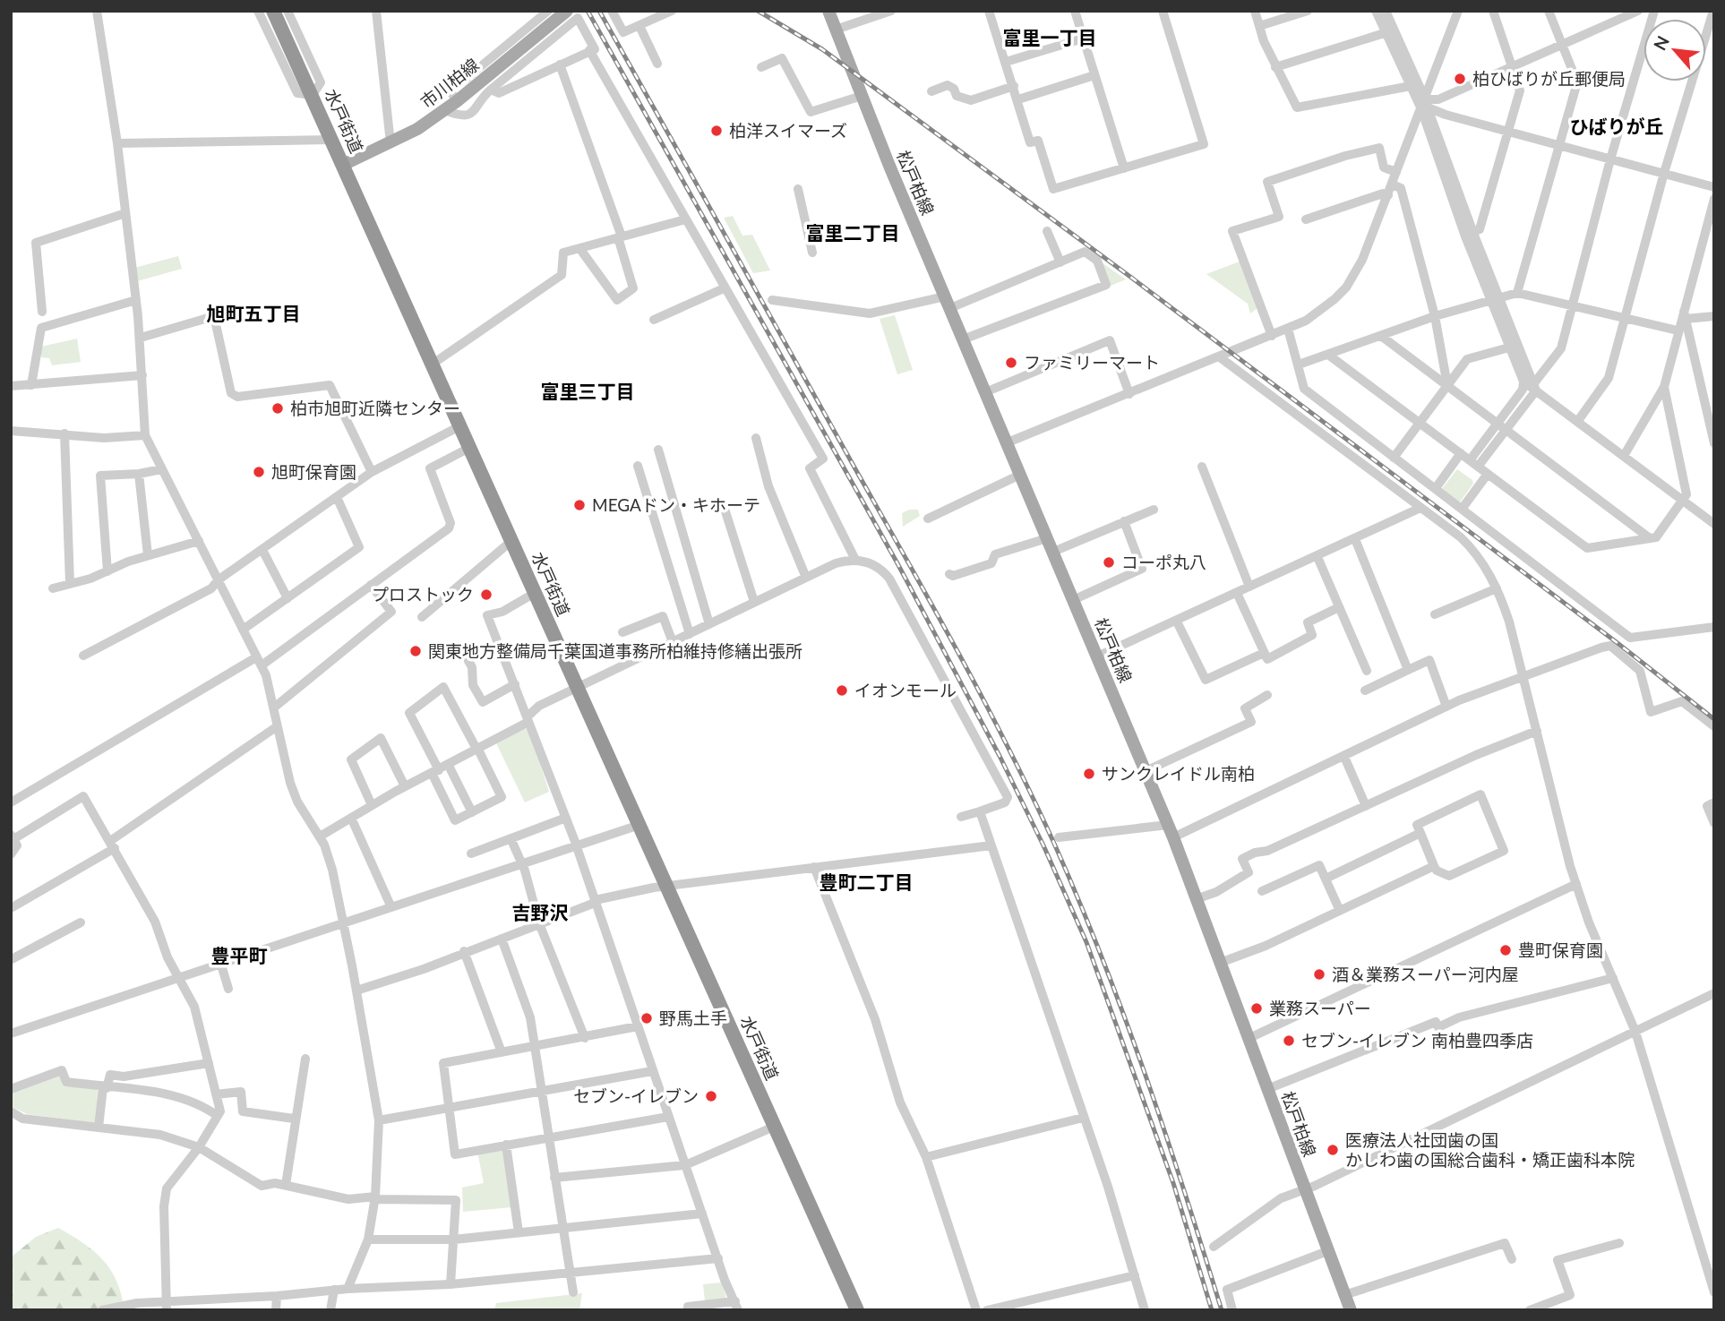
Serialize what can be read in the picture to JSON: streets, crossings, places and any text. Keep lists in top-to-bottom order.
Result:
{
  "streets": {
    "highway": ["水戸街道"],
    "main road": ["市川柏線", "松戸柏線"]
  },
  "crossings": [
    ["市川柏線", "水戸街道"]
  ],
  "districts": [
    "富里一丁目",
    "ひばりが丘",
    "富里二丁目",
    "旭町五丁目",
    "富里三丁目",
    "豊町二丁目",
    "吉野沢",
    "豊平町"
  ],
  "places": [
    "柏ひばりが丘郵便局",
    "柏洋スイマーズ",
    "ファミリーマート",
    "柏市旭町近隣センター",
    "旭町保育園",
    "MEGAドン・キホーテ",
    "コーポ丸八",
    "プロストック",
    "関東地方整備局千葉国道事務所柏維持修繕出張所",
    "イオンモール",
    "サンクレイドル南柏",
    "豊町保育園",
    "酒＆業務スーパー河内屋",
    "業務スーパー",
    "野馬土手",
    "セブン-イレブン 南柏豊四季店",
    "セブン-イレブン",
    "医療法人社団歯の国 かしわ歯の国総合歯科・矯正歯科本院"
  ],
  "north": "top left"
}
